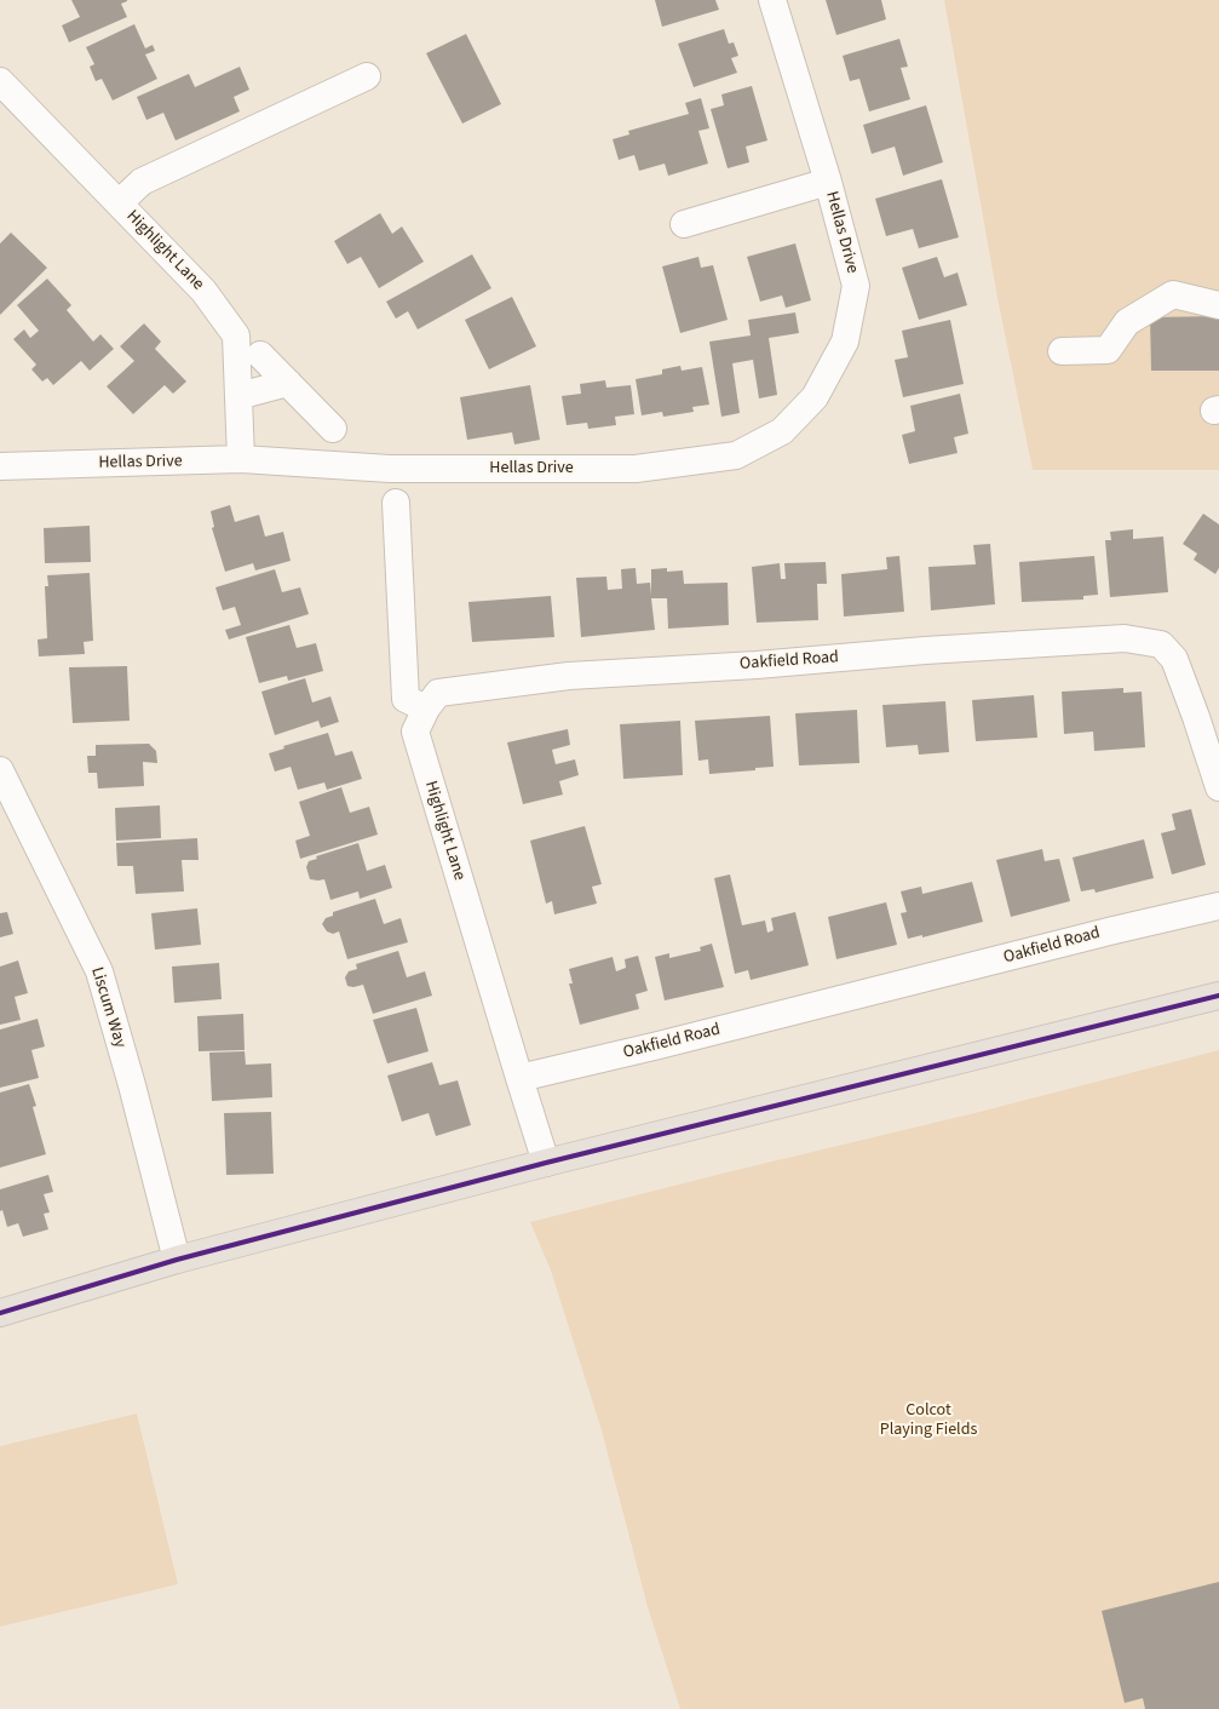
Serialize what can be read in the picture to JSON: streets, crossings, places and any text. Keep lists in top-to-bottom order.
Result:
{
  "streets": {
    "street": [
      "Hellas Drive",
      "Highlight Lane",
      "Oakfield Road",
      "Liscum Way"
    ]
  },
  "crossings": [
    ["Hellas Drive", "Highlight Lane"],
    ["Highlight Lane", "Oakfield Road"]
  ],
  "parks": ["Colcot Playing Fields"]
}
